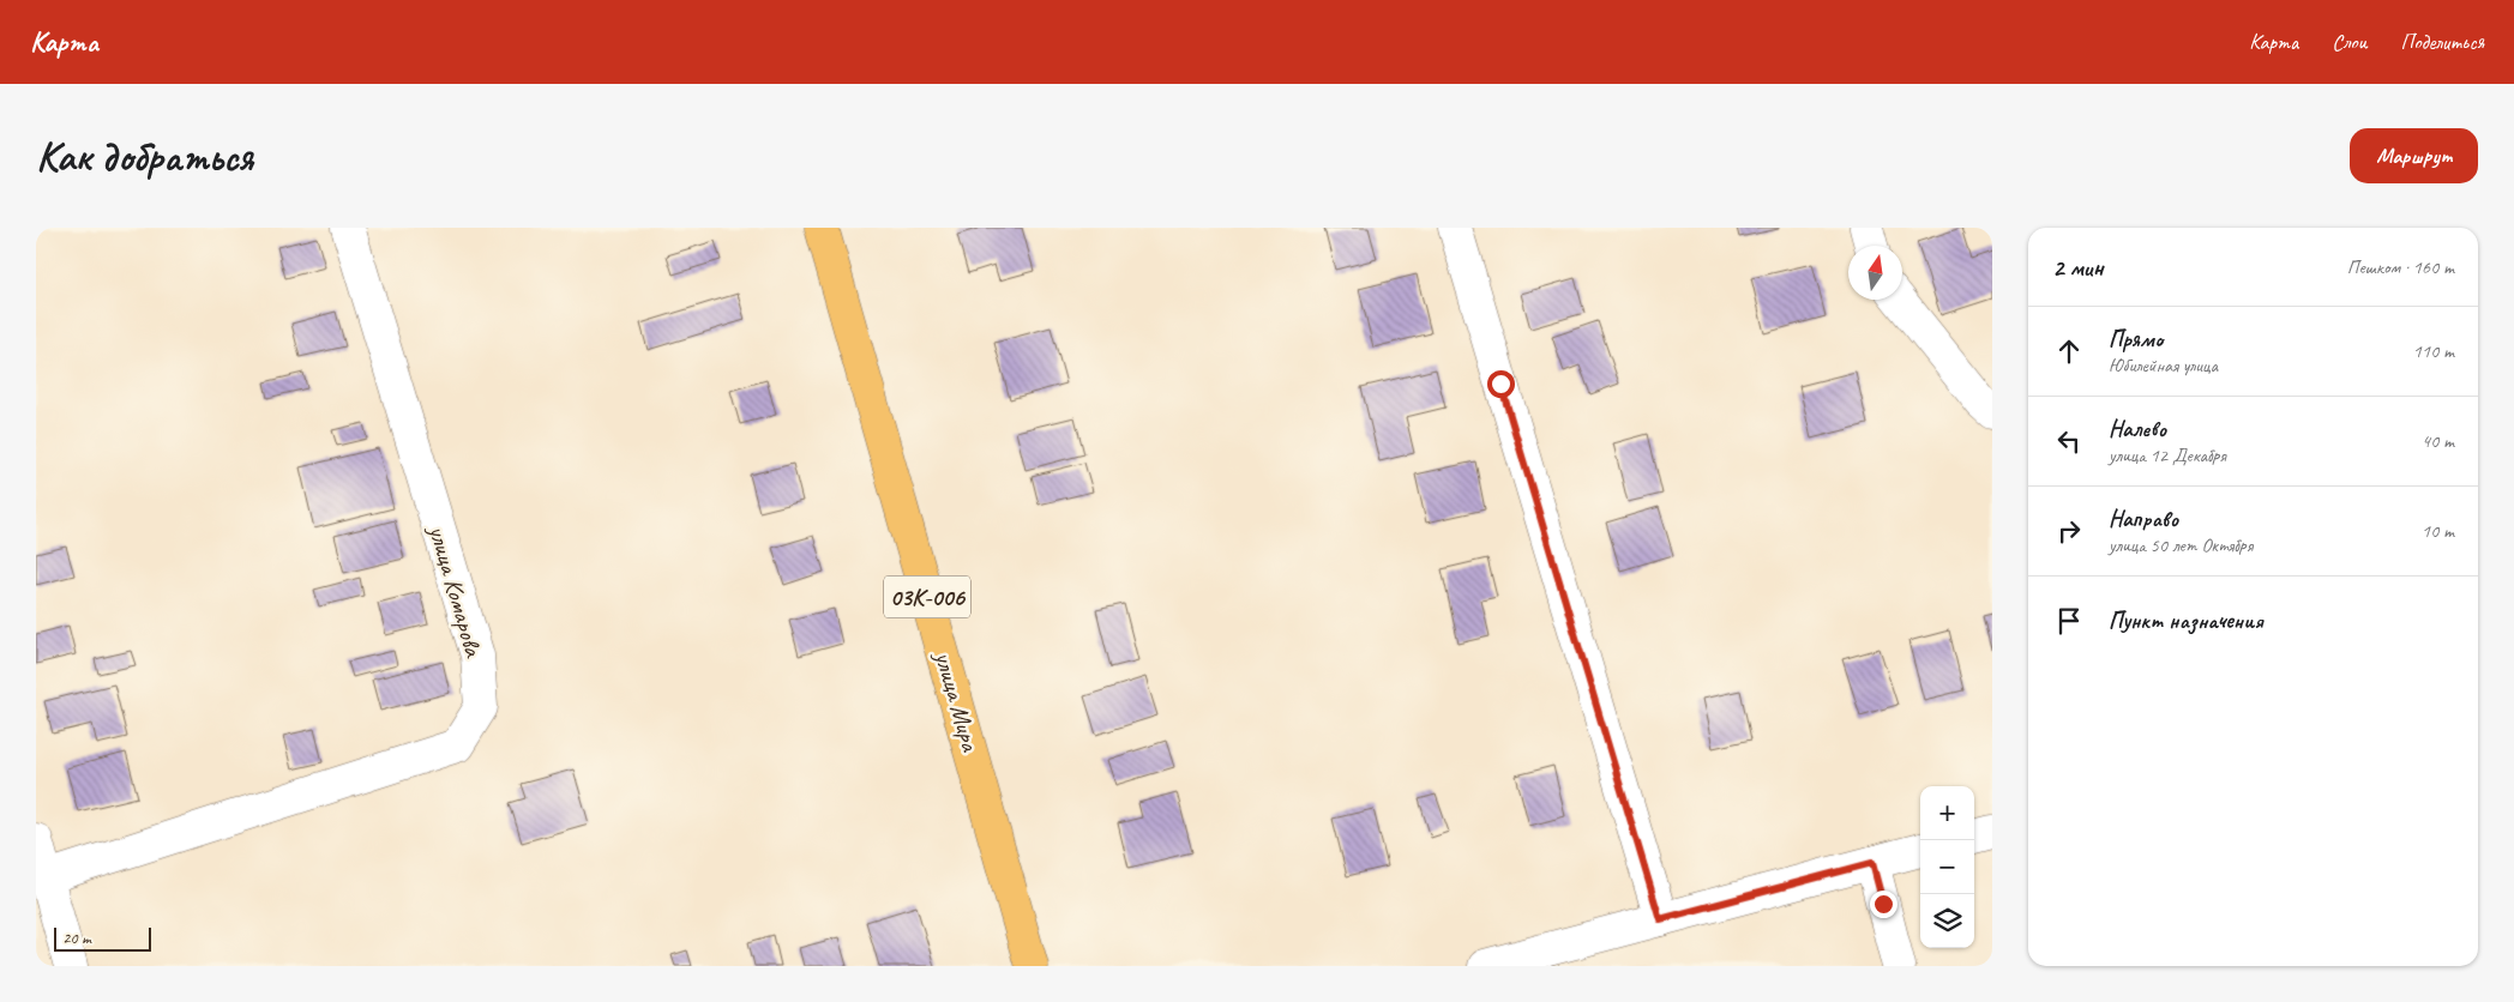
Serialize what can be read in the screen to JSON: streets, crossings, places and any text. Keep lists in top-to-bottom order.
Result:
{
  "streets": {
    "main road": ["03К-006", "улица Мира"],
    "street": ["улица Комарова"]
  },
  "scale_bar": "20 m",
  "north": "top",
  "page": {
    "header": "Карта",
    "nav": ["Карта", "Слои", "Поделиться"],
    "buttons": "Маршрут",
    "title": "Как добраться",
    "heading": ["2 мин", "Пешком · 160 m"],
    "list": [
      ["Прямо", "Юбилейная улица", "110 m"],
      ["Налево", "улица 12 Декабря", "40 m"],
      ["Направо", "улица 50 лет Октября", "10 m"],
      "Пункт назначения"
    ],
    "map_buttons": ["+", "−"],
    "scale": "20 m"
  }
}
